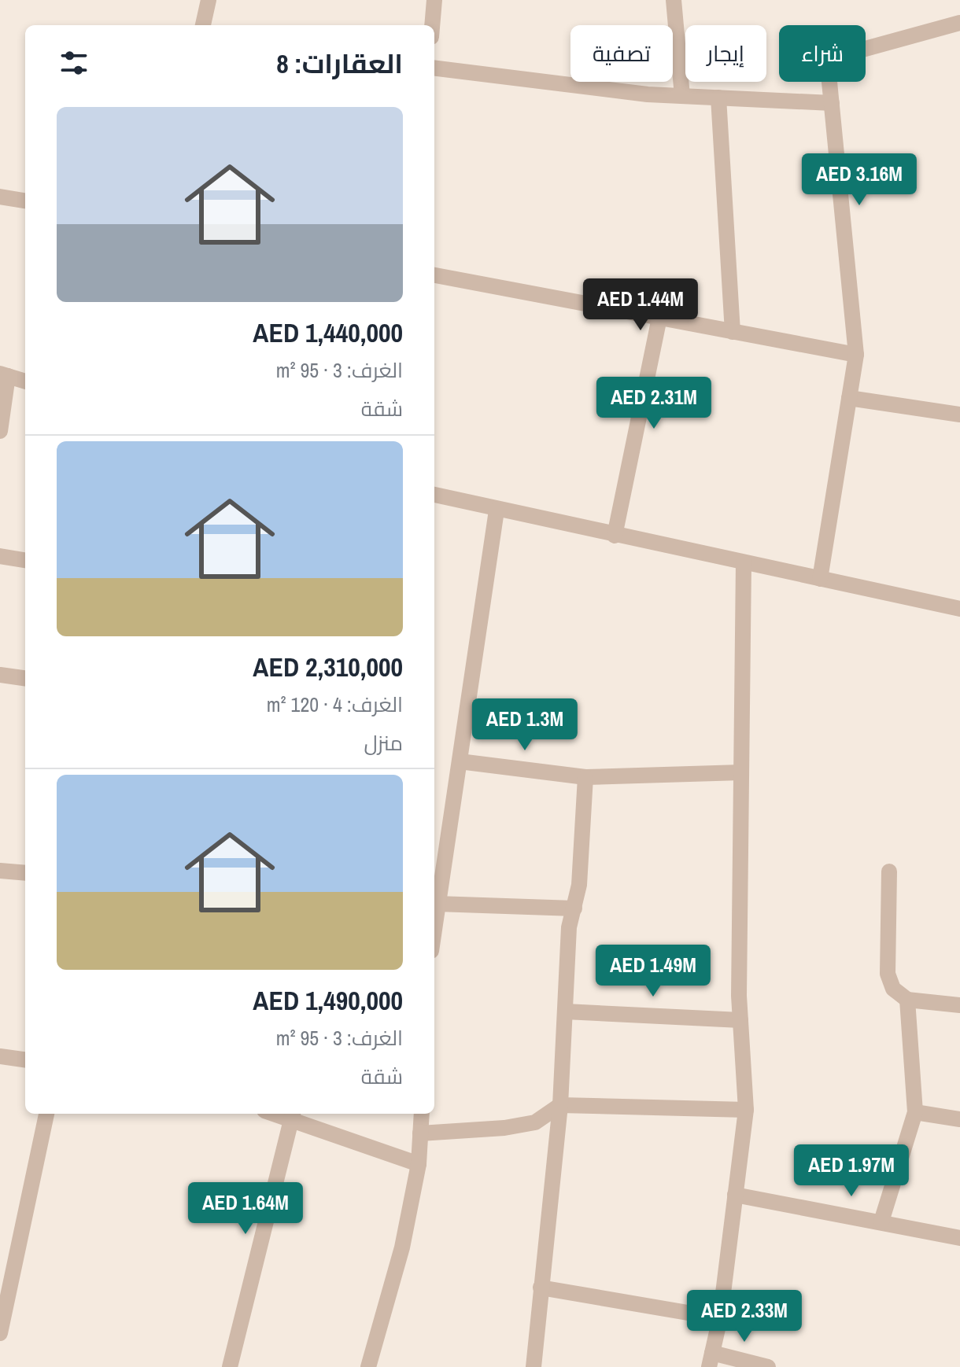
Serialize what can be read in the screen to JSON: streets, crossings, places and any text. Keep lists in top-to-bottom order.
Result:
{
  "page": {
    "chip": ["شراء", "إيجار", "تصفية"],
    "heading": "العقارات: 8",
    "list": [
      {
        "name": "AED 1,440,000",
        "note": "الغرف: 3 · 95 m² · شقة"
      },
      {
        "name": "AED 2,310,000",
        "note": "الغرف: 4 · 120 m² · منزل"
      },
      {
        "name": "AED 1,490,000",
        "note": "الغرف: 3 · 95 m² · شقة"
      }
    ],
    "price": [
      "AED 3.16M",
      "AED 1.44M",
      "AED 2.31M",
      "AED 1.3M",
      "AED 1.49M",
      "AED 1.97M",
      "AED 1.64M",
      "AED 2.33M"
    ]
  }
}
